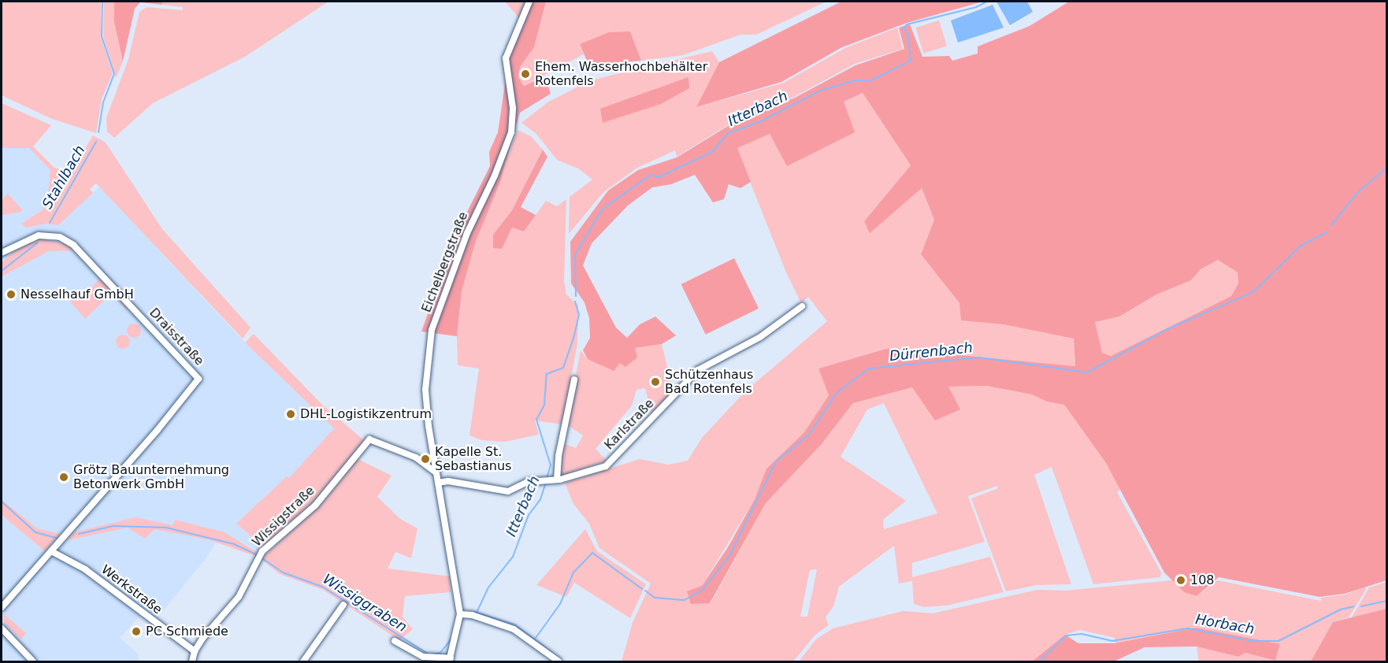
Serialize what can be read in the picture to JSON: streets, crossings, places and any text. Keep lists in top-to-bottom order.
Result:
{
  "streets": {
    "street": [
      "Eichelbergstraße",
      "Draisstraße",
      "Karlstraße",
      "Wissigstraße",
      "Werkstraße"
    ]
  },
  "crossings": [
    ["Eichelbergstraße", "Karlstraße"],
    ["Eichelbergstraße", "Wissigstraße"],
    ["Draisstraße", "Werkstraße"],
    ["Wissigstraße", "Werkstraße"]
  ],
  "water": [
    "Itterbach",
    "Stahlbach",
    "Dürrenbach",
    "Wissiggraben",
    "Horbach"
  ],
  "places": [
    "Ehem. Wasserhochbehälter Rotenfels",
    "Nesselhauf GmbH",
    "Schützenhaus Bad Rotenfels",
    "DHL-Logistikzentrum",
    "Kapelle St. Sebastianus",
    "Grötz Bauunternehmung Betonwerk GmbH",
    "108",
    "PC Schmiede"
  ]
}
